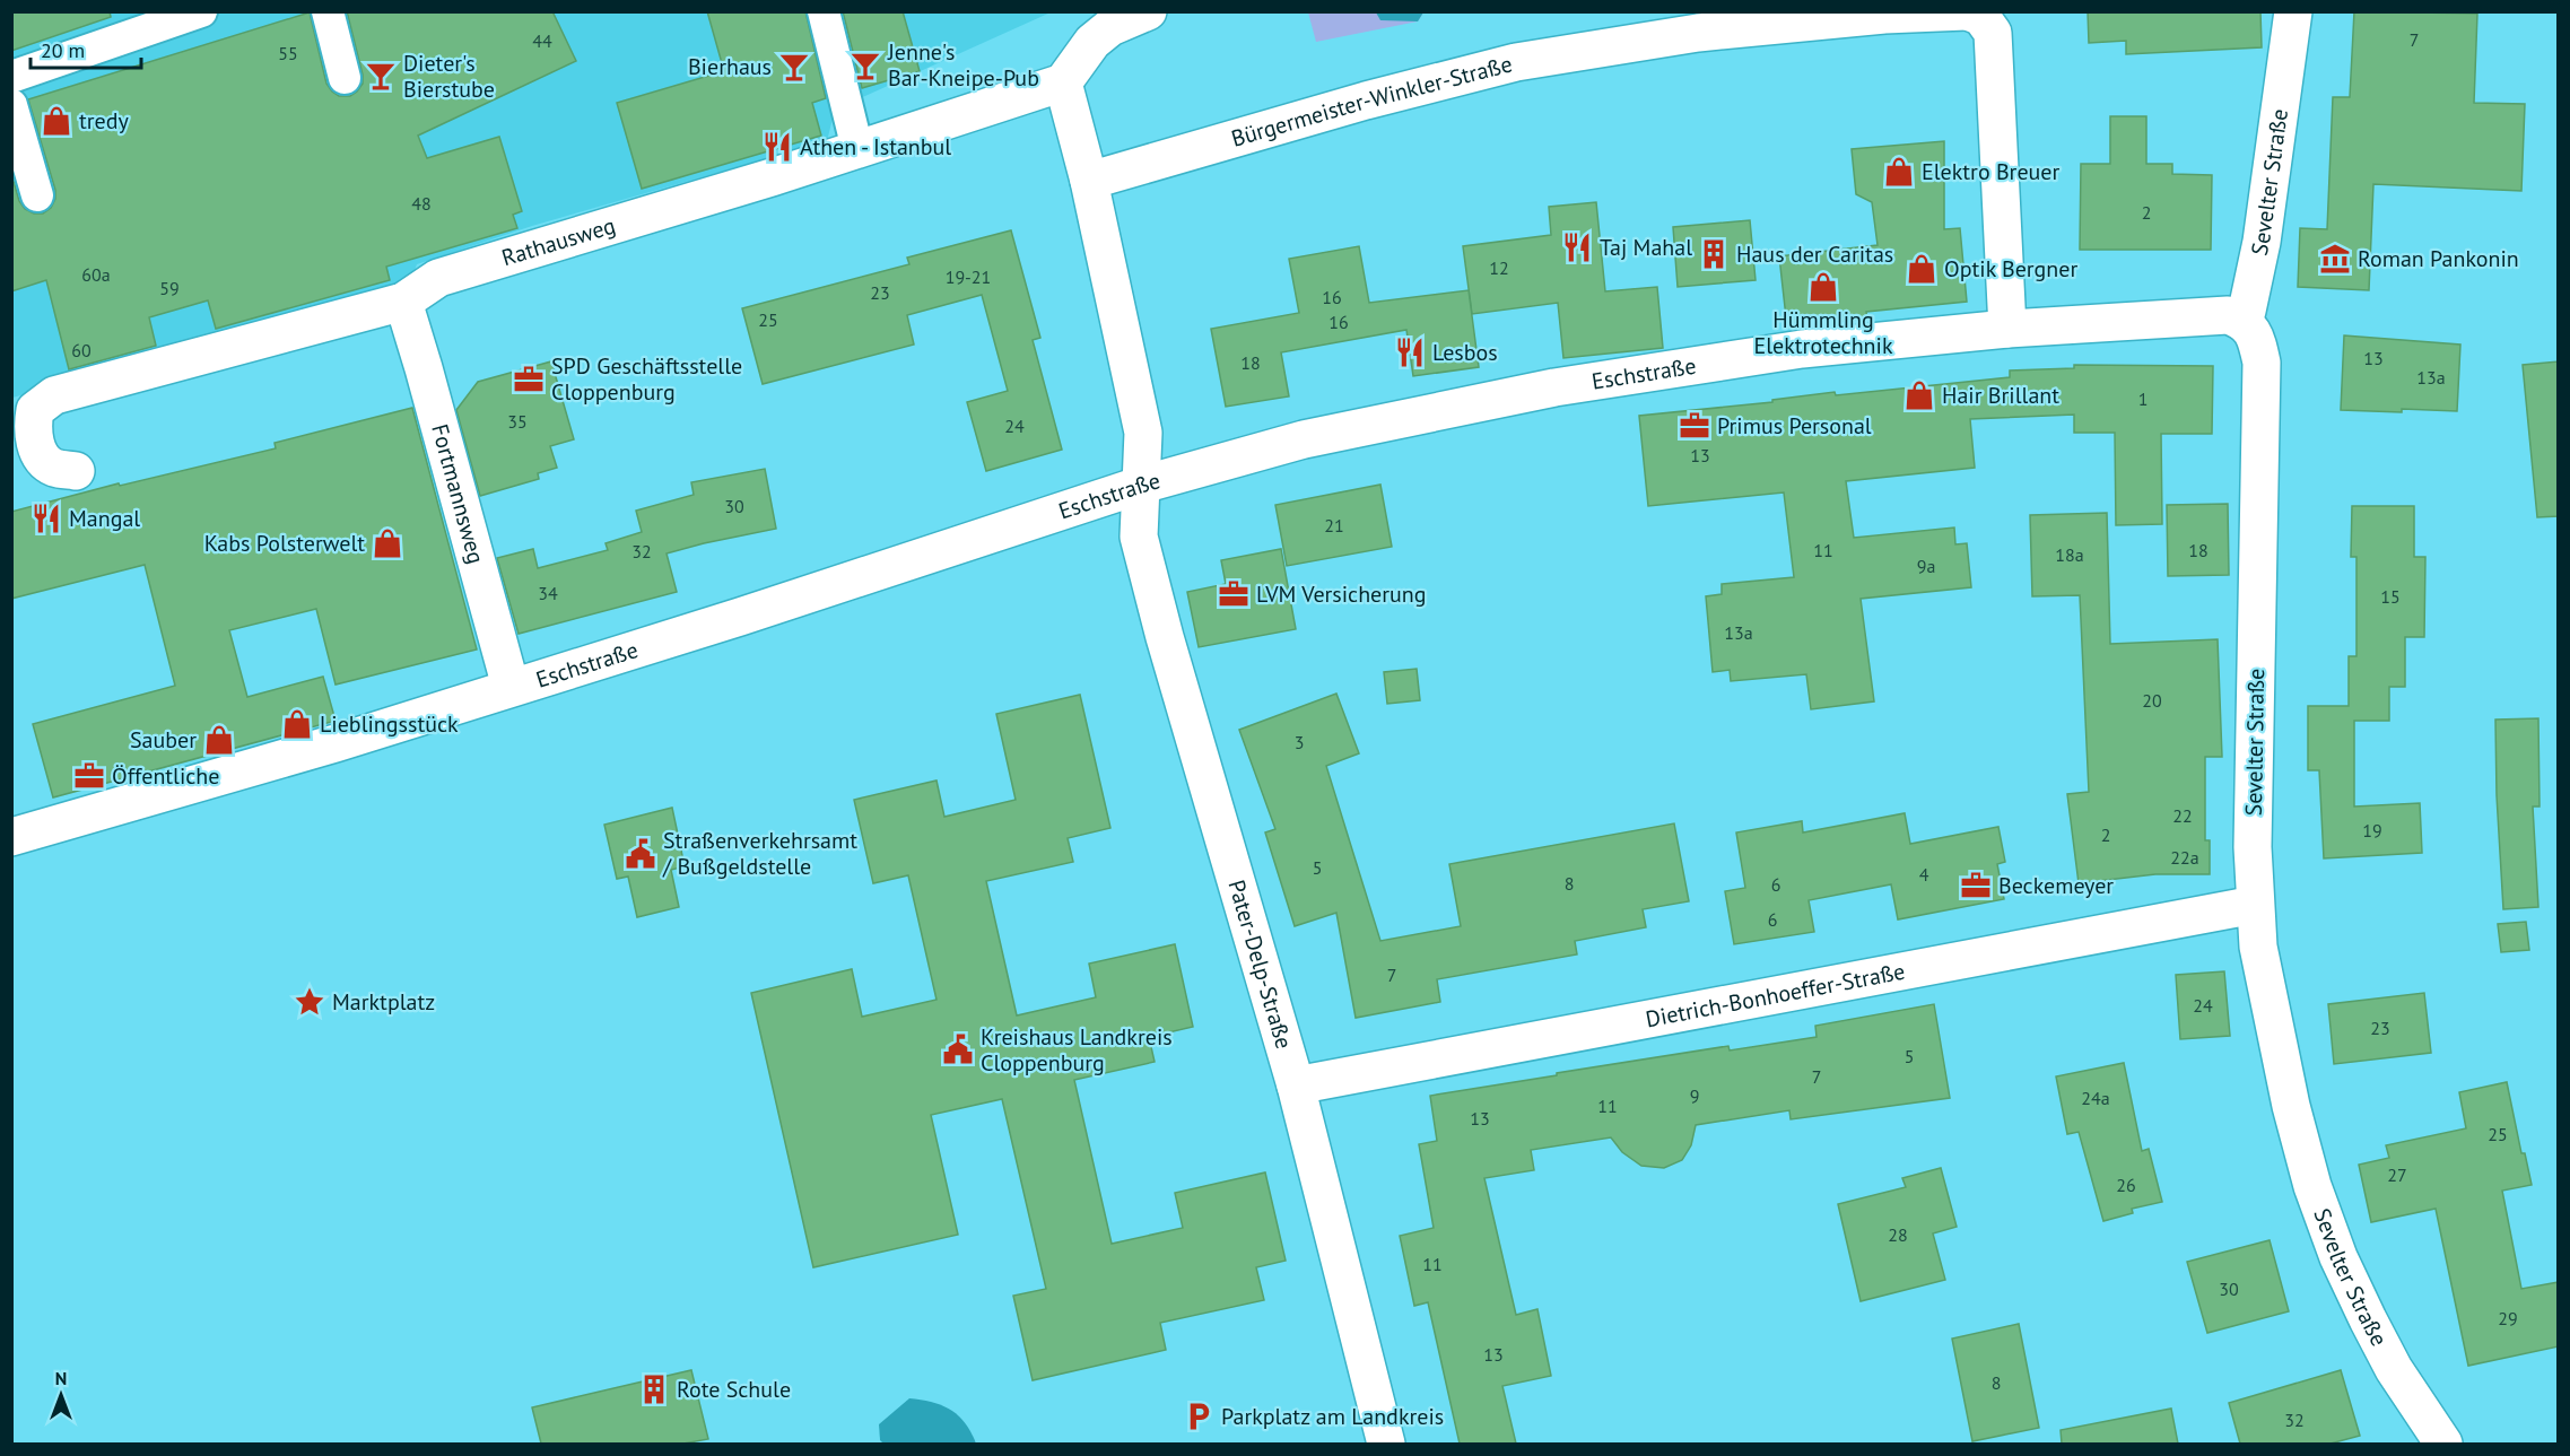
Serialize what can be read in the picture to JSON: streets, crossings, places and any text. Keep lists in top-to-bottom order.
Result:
{
  "streets": {
    "street": [
      "Bürgermeister-Winkler-Straße",
      "Sevelter Straße",
      "Rathausweg",
      "Eschstraße",
      "Fortmannsweg",
      "Pater-Delp-Straße",
      "Dietrich-Bonhoeffer-Straße"
    ]
  },
  "crossings": [
    ["Bürgermeister-Winkler-Straße", "Eschstraße"],
    ["Sevelter Straße", "Eschstraße"],
    ["Sevelter Straße", "Dietrich-Bonhoeffer-Straße"],
    ["Rathausweg", "Fortmannsweg"],
    ["Eschstraße", "Fortmannsweg"],
    ["Eschstraße", "Pater-Delp-Straße"],
    ["Pater-Delp-Straße", "Dietrich-Bonhoeffer-Straße"]
  ],
  "places": {
    "bar": ["Jenne's Bar-Kneipe-Pub", "Bierhaus", "Dieter's Bierstube"],
    "shop": [
      "tredy",
      "Elektro Breuer",
      "Optik Bergner",
      "Hümmling Elektrotechnik",
      "Hair Brillant",
      "Kabs Polsterwelt",
      "Lieblingsstück",
      "Sauber"
    ],
    "restaurant": [
      "Athen - Istanbul",
      "Taj Mahal",
      "Lesbos",
      "Mangal"
    ],
    "building": ["Haus der Caritas", "Rote Schule"],
    "museum": ["Roman Pankonin"],
    "office": [
      "SPD Geschäftsstelle Cloppenburg",
      "Primus Personal",
      "LVM Versicherung",
      "Öffentliche",
      "Beckemeyer"
    ],
    "public building": ["Straßenverkehrsamt / Bußgeldstelle", "Kreishaus Landkreis Cloppenburg"],
    "place": ["Marktplatz"],
    "parking": ["Parkplatz am Landkreis"]
  },
  "house_numbers": [
    "7",
    "44",
    "55",
    "48",
    "2",
    "12",
    "60a",
    "19-21",
    "59",
    "23",
    "16",
    "25",
    "16",
    "60",
    "13",
    "18",
    "13a",
    "1",
    "35",
    "24",
    "13",
    "30",
    "21",
    "11",
    "18",
    "32",
    "18a",
    "9a",
    "34",
    "15",
    "13a",
    "20",
    "3",
    "22",
    "19",
    "2",
    "22a",
    "5",
    "4",
    "8",
    "6",
    "6",
    "7",
    "24",
    "23",
    "5",
    "7",
    "9",
    "24a",
    "11",
    "13",
    "25",
    "27",
    "26",
    "28",
    "11",
    "30",
    "29",
    "13",
    "8",
    "32"
  ],
  "scale_bar": "20 m",
  "north": "top"
}
